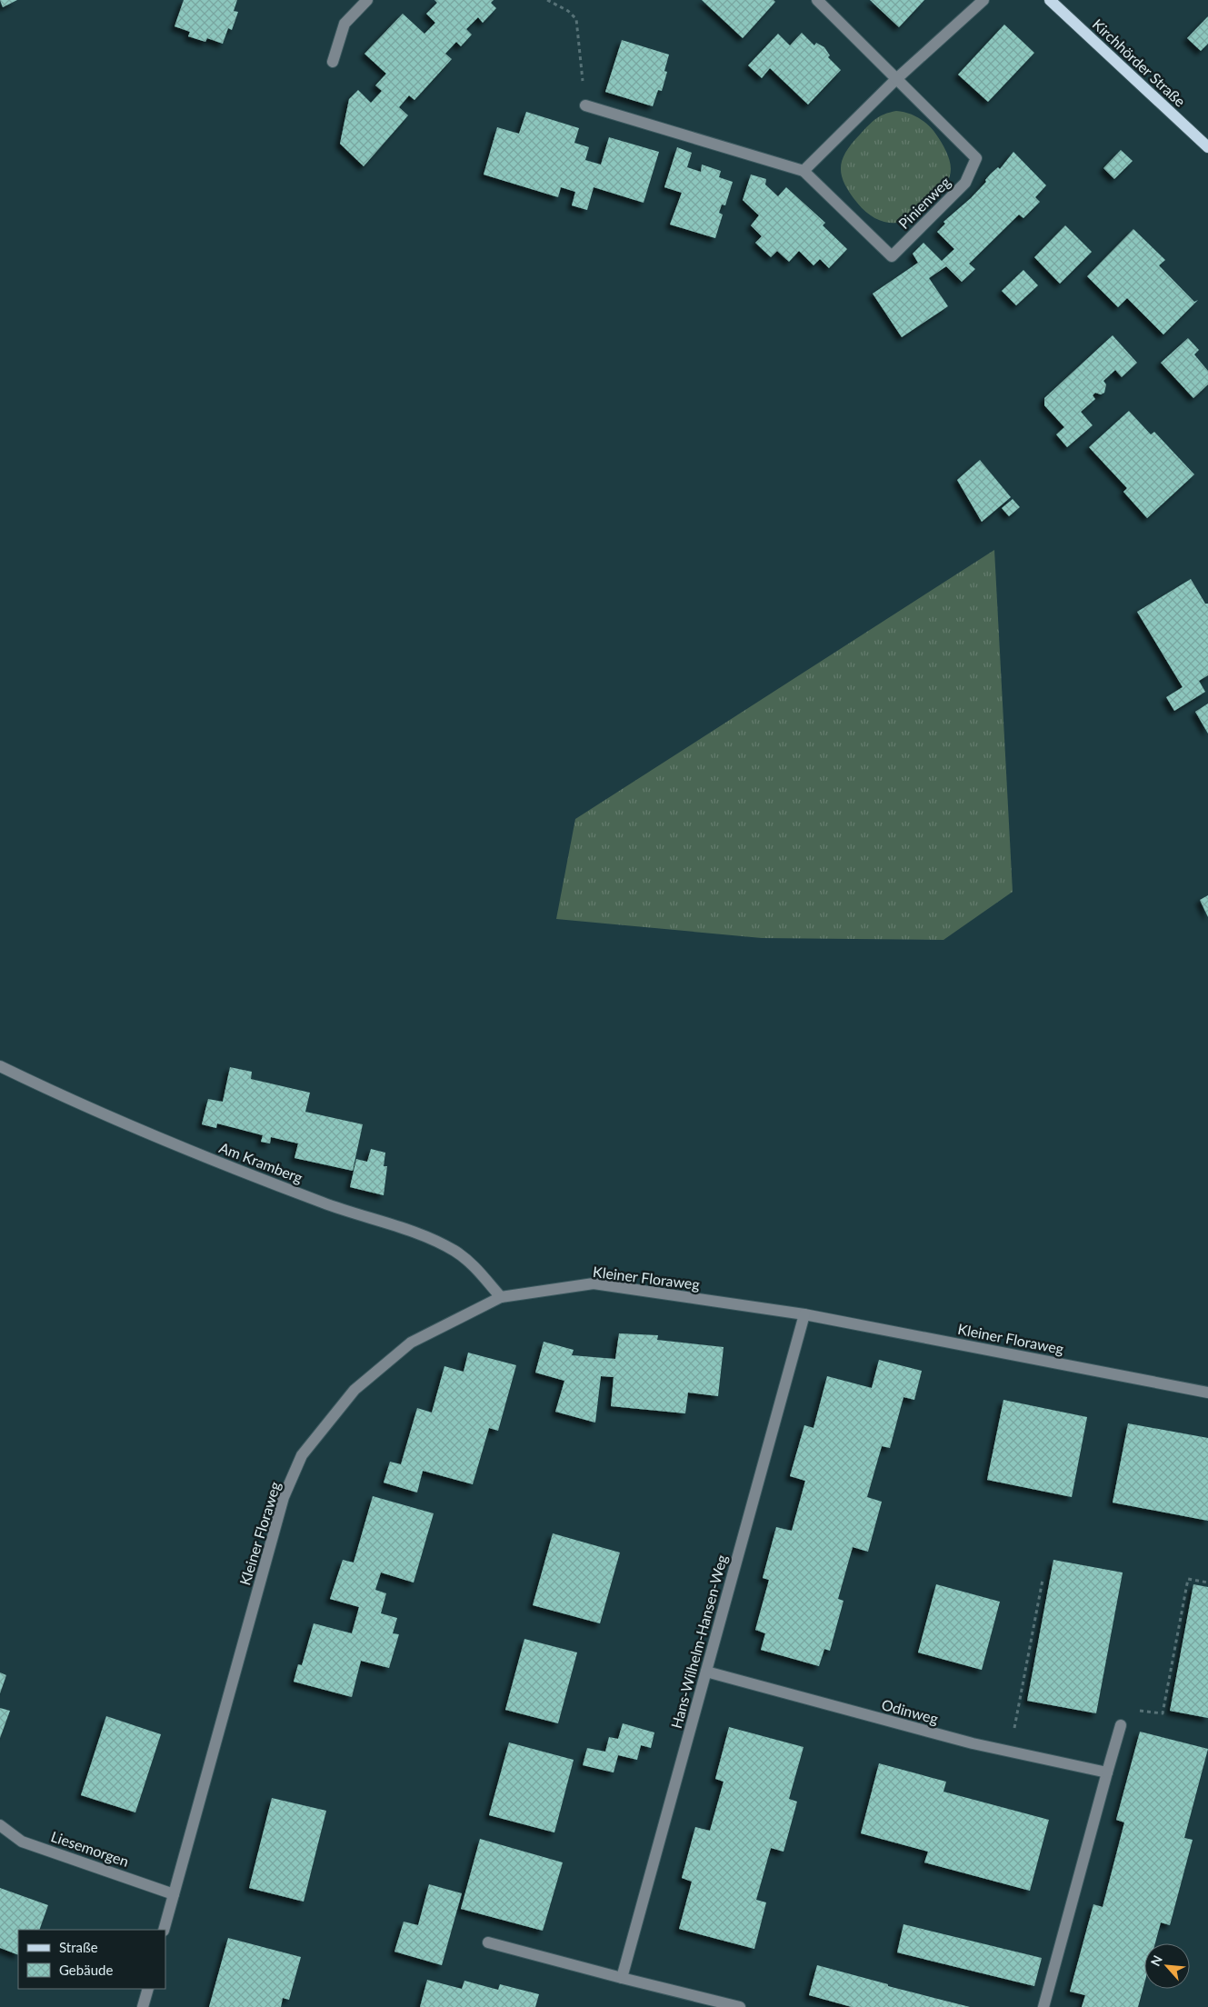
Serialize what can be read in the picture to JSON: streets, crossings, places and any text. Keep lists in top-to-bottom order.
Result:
{
  "streets": {
    "main road": ["Kirchhörder Straße"],
    "street": [
      "Pinienweg",
      "Am Kramberg",
      "Kleiner Floraweg",
      "Hans-Wilhelm-Hansen-Weg",
      "Odinweg",
      "Liesemorgen"
    ]
  },
  "crossings": [
    ["Am Kramberg", "Kleiner Floraweg"],
    ["Kleiner Floraweg", "Hans-Wilhelm-Hansen-Weg"],
    ["Kleiner Floraweg", "Liesemorgen"],
    ["Hans-Wilhelm-Hansen-Weg", "Odinweg"]
  ],
  "legend": ["Straße", "Gebäude"],
  "north": "top left"
}
